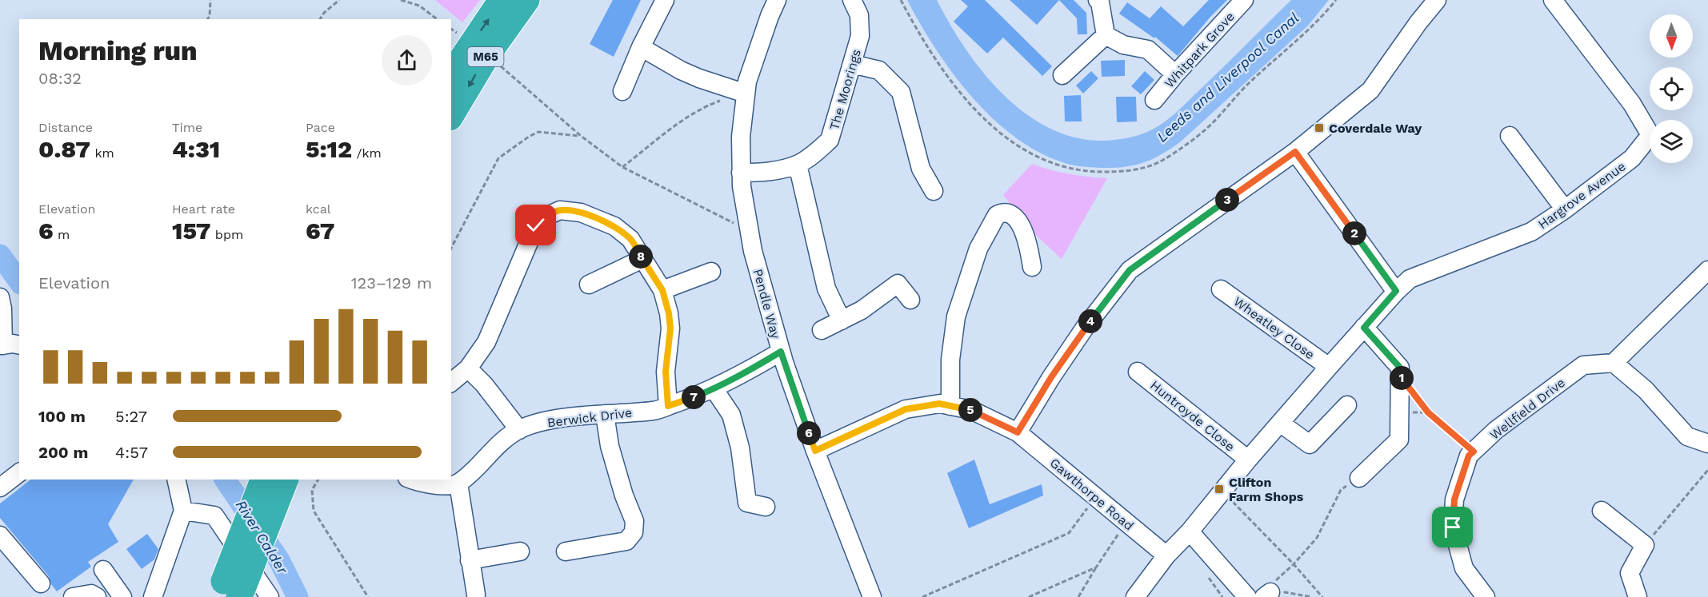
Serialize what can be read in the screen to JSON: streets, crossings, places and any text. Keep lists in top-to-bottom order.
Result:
{
  "streets": {
    "highway": ["M65"],
    "street": [
      "Whitpark Grove",
      "The Moorings",
      "Hargrove Avenue",
      "Pendle Way",
      "Wheatley Close",
      "Wellfield Drive",
      "Huntroyde Close",
      "Berwick Drive",
      "Gawthorpe Road"
    ]
  },
  "crossings": [
    ["The Moorings", "Pendle Way"],
    ["Hargrove Avenue", "Wheatley Close"],
    ["Hargrove Avenue", "Huntroyde Close"],
    ["Hargrove Avenue", "Gawthorpe Road"],
    ["Pendle Way", "Berwick Drive"],
    ["Pendle Way", "Gawthorpe Road"]
  ],
  "water": ["Leeds and Liverpool Canal", "River Calder"],
  "places": {
    "transit": ["Coverdale Way", "Clifton Farm Shops"]
  },
  "north": "bottom",
  "page": {
    "heading": ["Morning run", "08:32"],
    "stats": [
      ["Distance", "0.87 km"],
      ["Time", "4:31"],
      ["Pace", "5:12 /km"],
      ["Elevation", "6 m"],
      ["Heart rate", "157 bpm"],
      ["kcal", "67"]
    ],
    "pins": [
      "3",
      "2",
      "8",
      "4",
      "1",
      "7",
      "5",
      "6"
    ],
    "chart": ["Elevation", "123–129 m"],
    "list": [
      {
        "name": "100 m",
        "note": "5:27"
      },
      {
        "name": "200 m",
        "note": "4:57"
      }
    ]
  }
}
